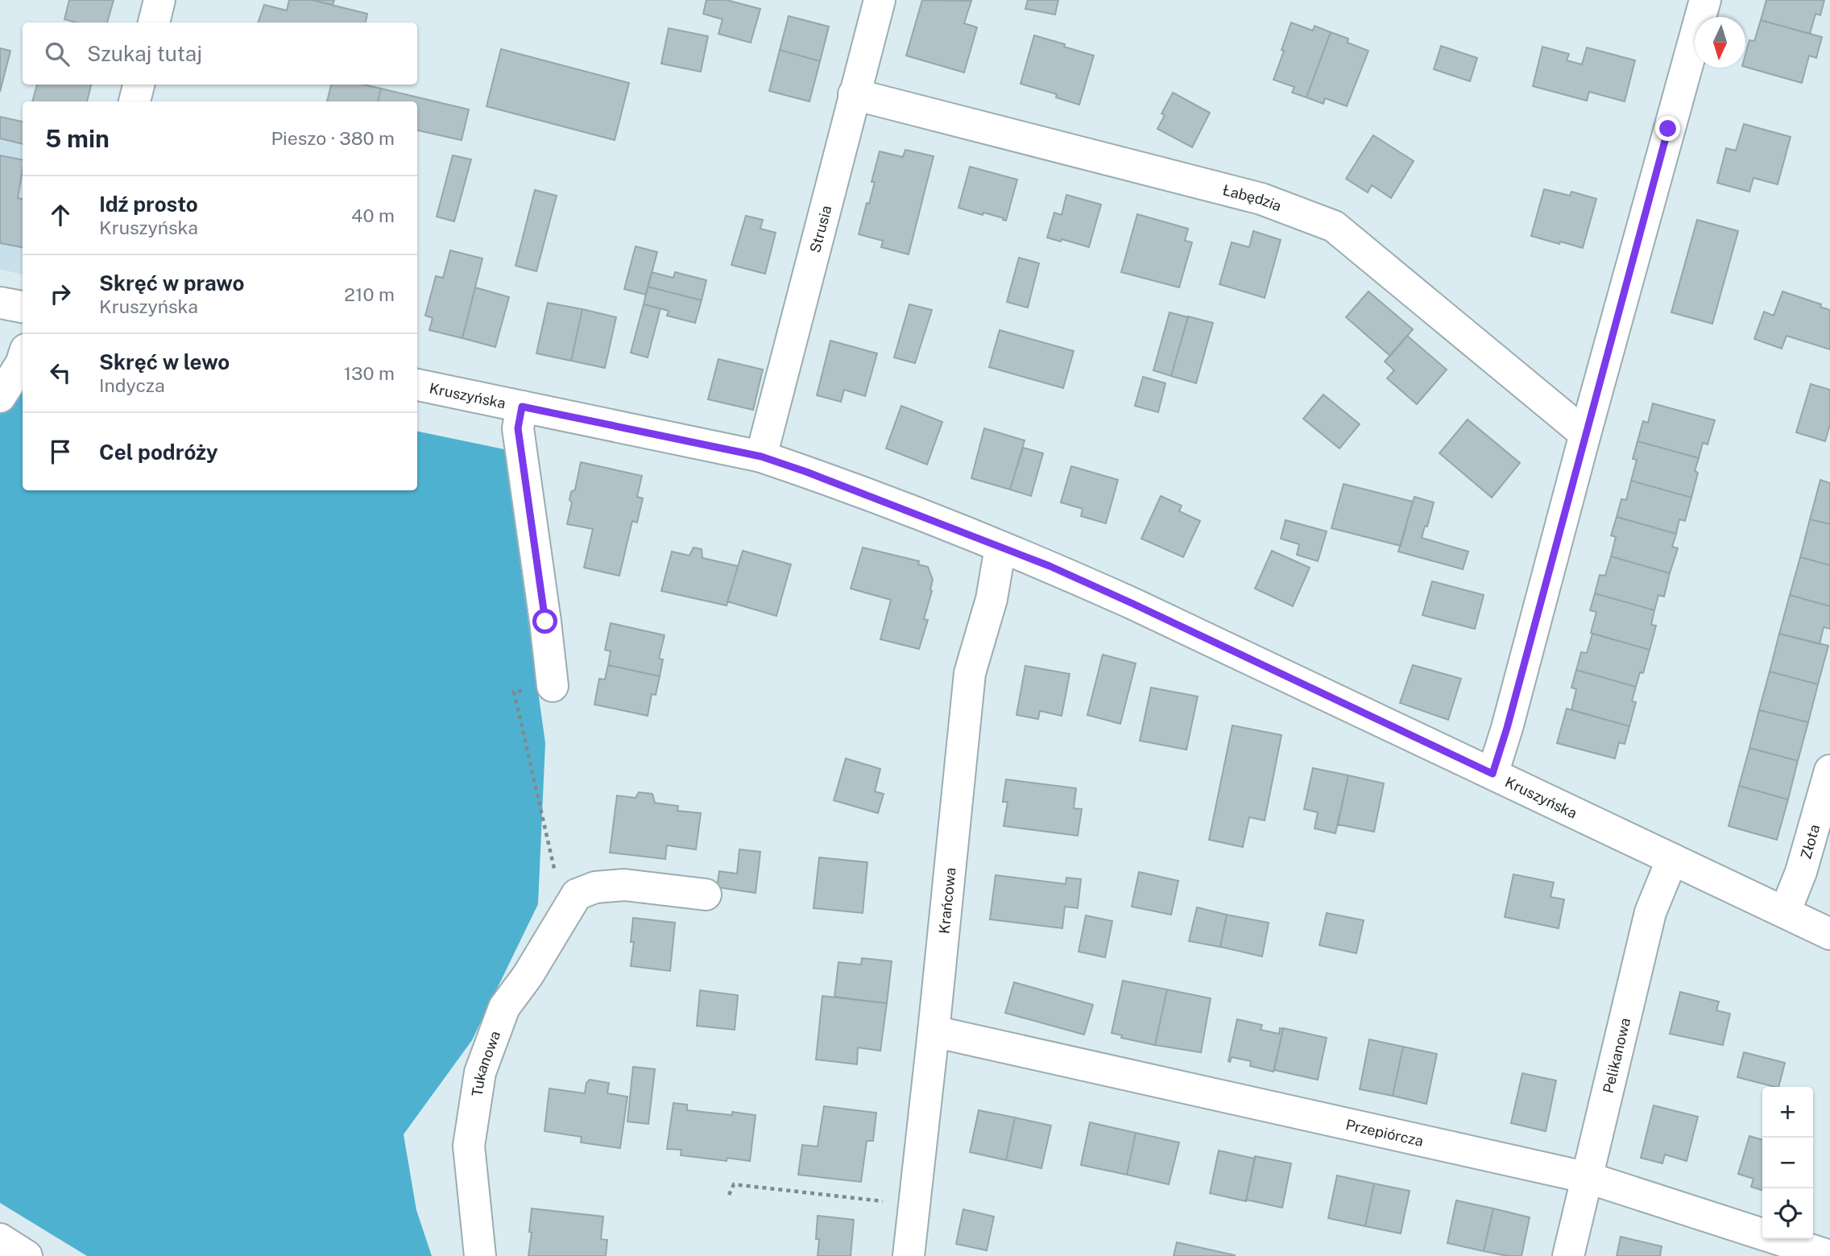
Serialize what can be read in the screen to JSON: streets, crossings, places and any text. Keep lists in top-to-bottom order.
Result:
{
  "streets": {
    "street": [
      "Łabędzia",
      "Strusia",
      "Kruszyńska",
      "Złota",
      "Krańcowa",
      "Pelikanowa",
      "Tukanowa",
      "Przepiórcza"
    ]
  },
  "crossings": [
    ["Łabędzia", "Strusia"],
    ["Strusia", "Kruszyńska"],
    ["Kruszyńska", "Złota"],
    ["Kruszyńska", "Krańcowa"],
    ["Kruszyńska", "Pelikanowa"],
    ["Krańcowa", "Przepiórcza"],
    ["Pelikanowa", "Przepiórcza"]
  ],
  "north": "bottom",
  "page": {
    "search": "Szukaj tutaj",
    "heading": ["5 min", "Pieszo · 380 m"],
    "list": [
      ["Idź prosto", "Kruszyńska", "40 m"],
      ["Skręć w prawo", "Kruszyńska", "210 m"],
      ["Skręć w lewo", "Indycza", "130 m"],
      "Cel podróży"
    ],
    "map_buttons": ["+", "−"]
  }
}
